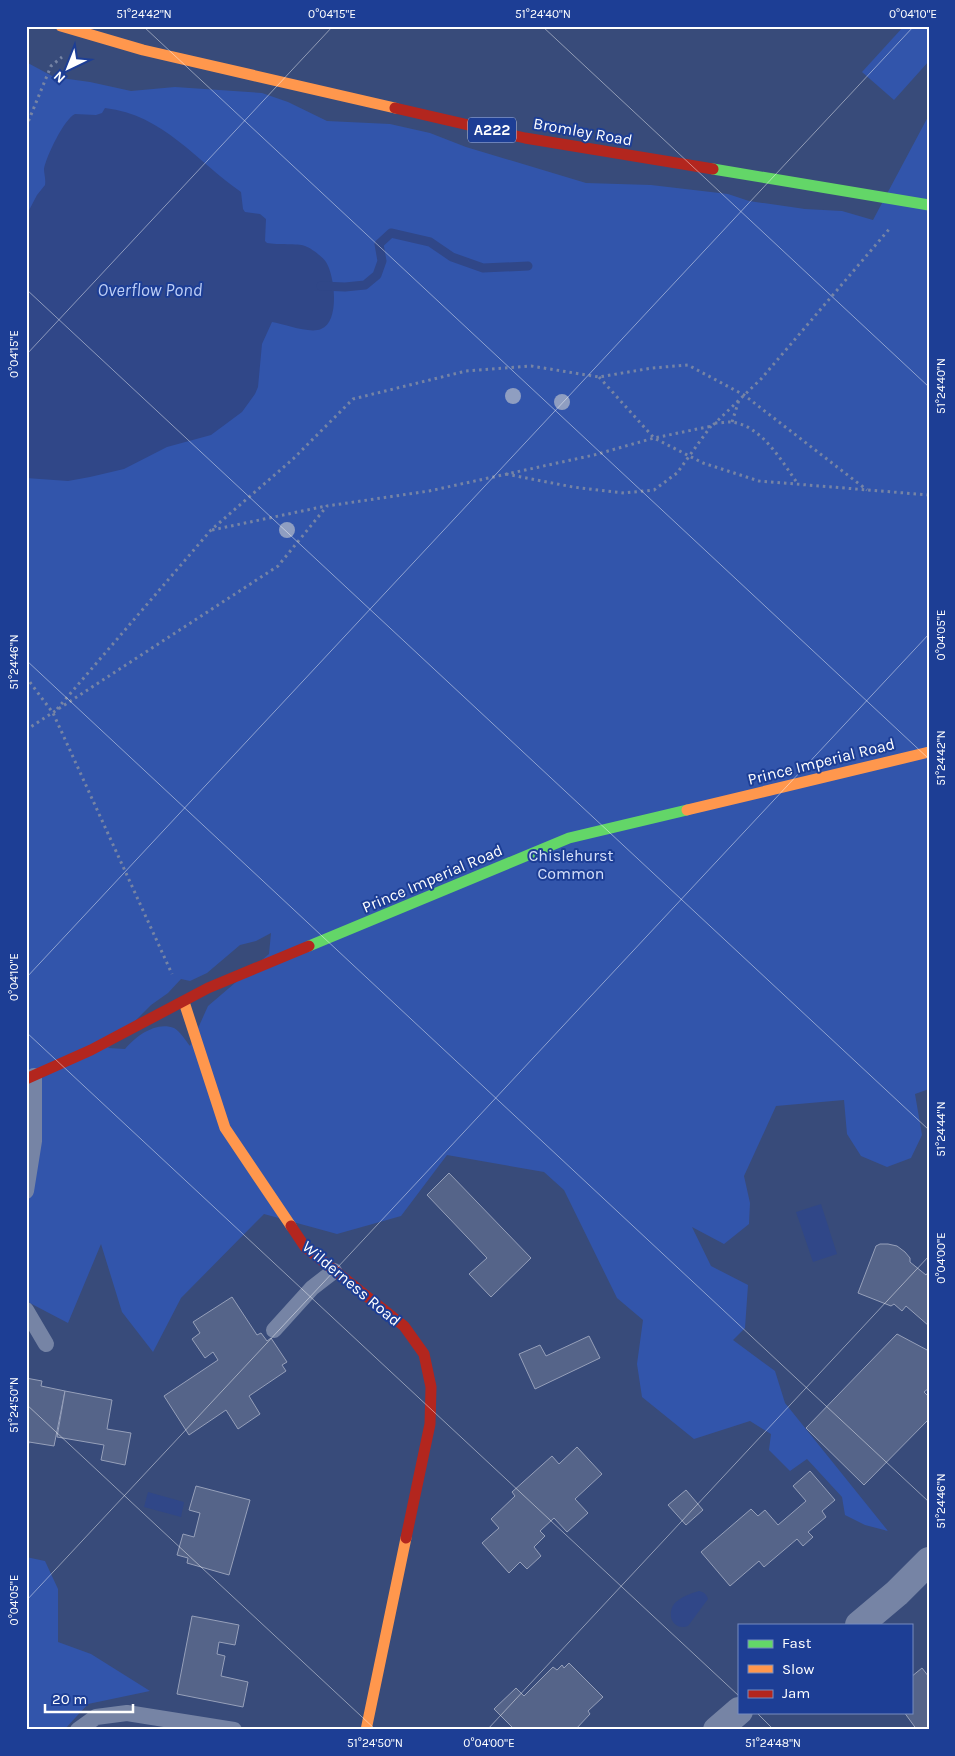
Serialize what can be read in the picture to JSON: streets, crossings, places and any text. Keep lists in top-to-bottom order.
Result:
{
  "streets": {
    "main road": [
      "A222",
      "Bromley Road",
      "Prince Imperial Road",
      "Wilderness Road"
    ]
  },
  "crossings": [
    ["Prince Imperial Road", "Wilderness Road"]
  ],
  "water": ["Overflow Pond"],
  "parks": ["Chislehurst Common"],
  "legend": ["Fast", "Slow", "Jam"],
  "scale_bar": "20 m",
  "north": "bottom left",
  "coordinates": [
    "51°24'42\"N",
    "0°04'15\"E",
    "51°24'40\"N",
    "0°04'10\"E",
    "0°04'05\"E",
    "51°24'46\"N",
    "51°24'44\"N",
    "0°04'00\"E",
    "51°24'50\"N",
    "51°24'48\"N"
  ]
}
